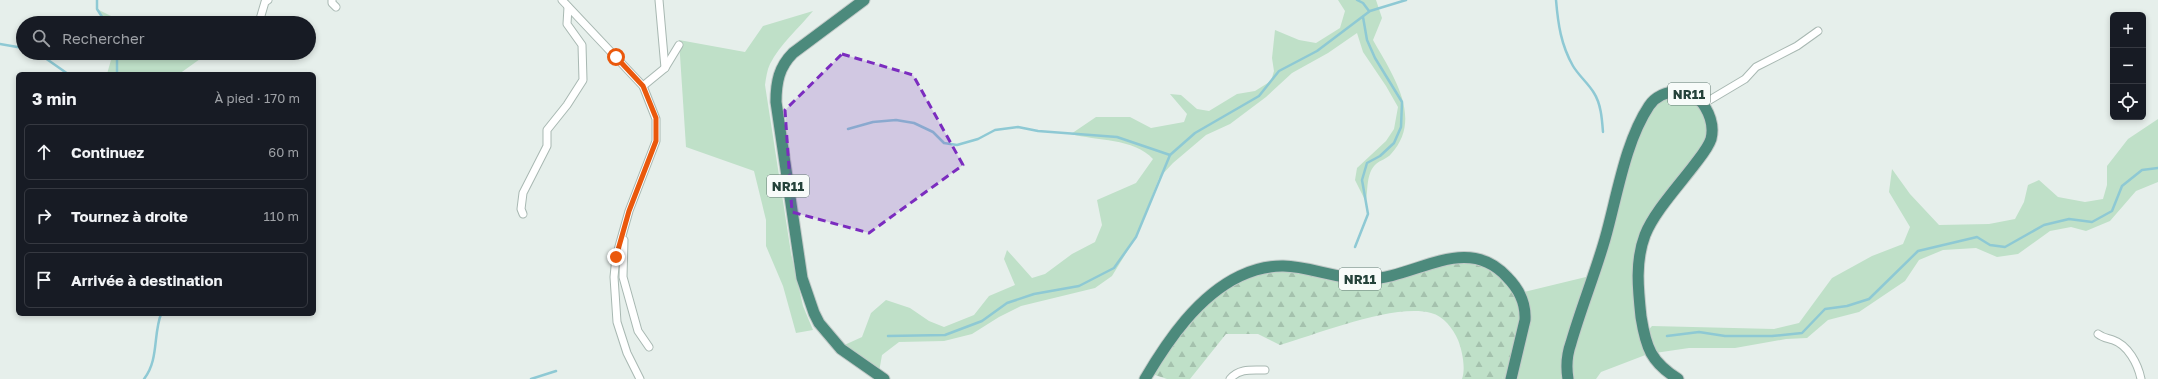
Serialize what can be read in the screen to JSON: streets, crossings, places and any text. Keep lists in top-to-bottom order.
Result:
{
  "streets": {
    "highway": ["NR11"]
  },
  "page": {
    "map_buttons": ["+", "−"],
    "search": "Rechercher",
    "heading": ["3 min", "À pied · 170 m"],
    "list": [
      ["Continuez", "60 m"],
      ["Tournez à droite", "110 m"],
      "Arrivée à destination"
    ]
  }
}
